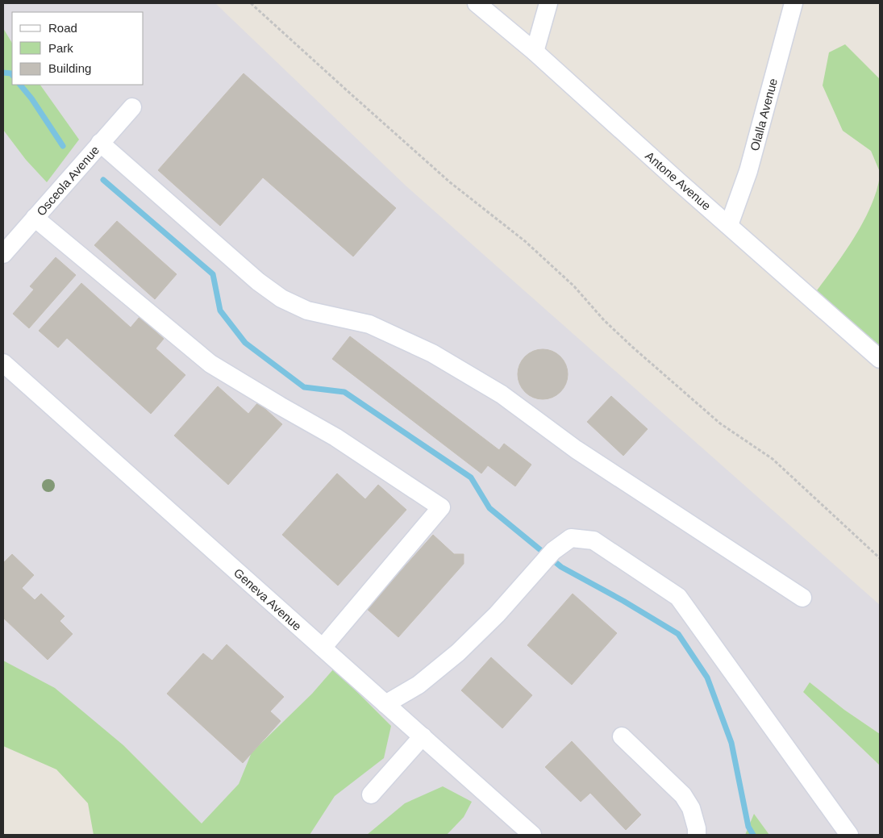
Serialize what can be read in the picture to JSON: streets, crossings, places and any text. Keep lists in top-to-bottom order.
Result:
{
  "streets": {
    "street": [
      "Olalla Avenue",
      "Osceola Avenue",
      "Antone Avenue",
      "Geneva Avenue"
    ]
  },
  "crossings": [
    ["Olalla Avenue", "Antone Avenue"]
  ],
  "legend": ["Road", "Park", "Building"]
}
